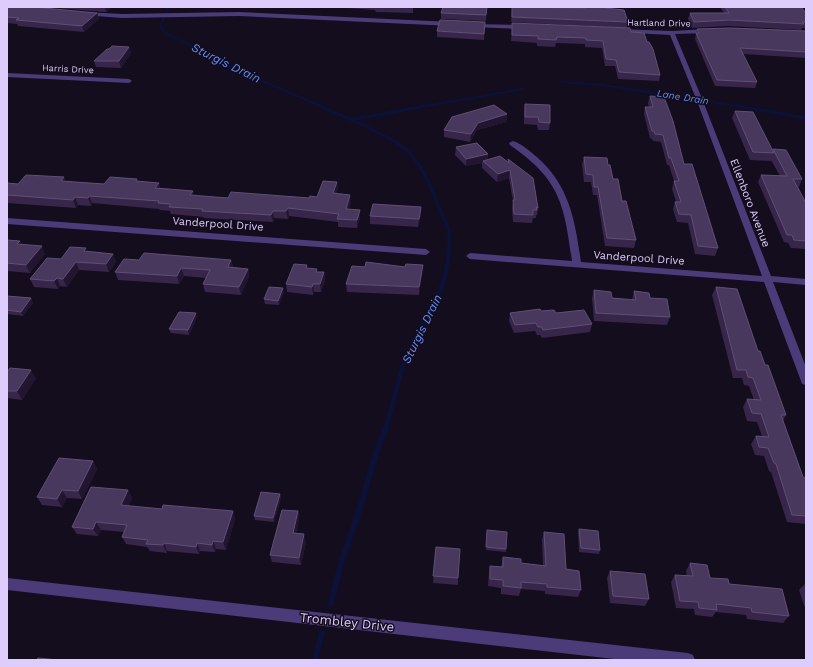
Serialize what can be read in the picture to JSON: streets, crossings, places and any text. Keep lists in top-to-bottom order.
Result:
{
  "streets": {
    "street": [
      "Hartland Drive",
      "Harris Drive",
      "Ellenboro Avenue",
      "Vanderpool Drive",
      "Trombley Drive"
    ]
  },
  "crossings": [
    ["Hartland Drive", "Ellenboro Avenue"],
    ["Ellenboro Avenue", "Vanderpool Drive"]
  ],
  "water": ["Sturgis Drain", "Lane Drain"]
}
